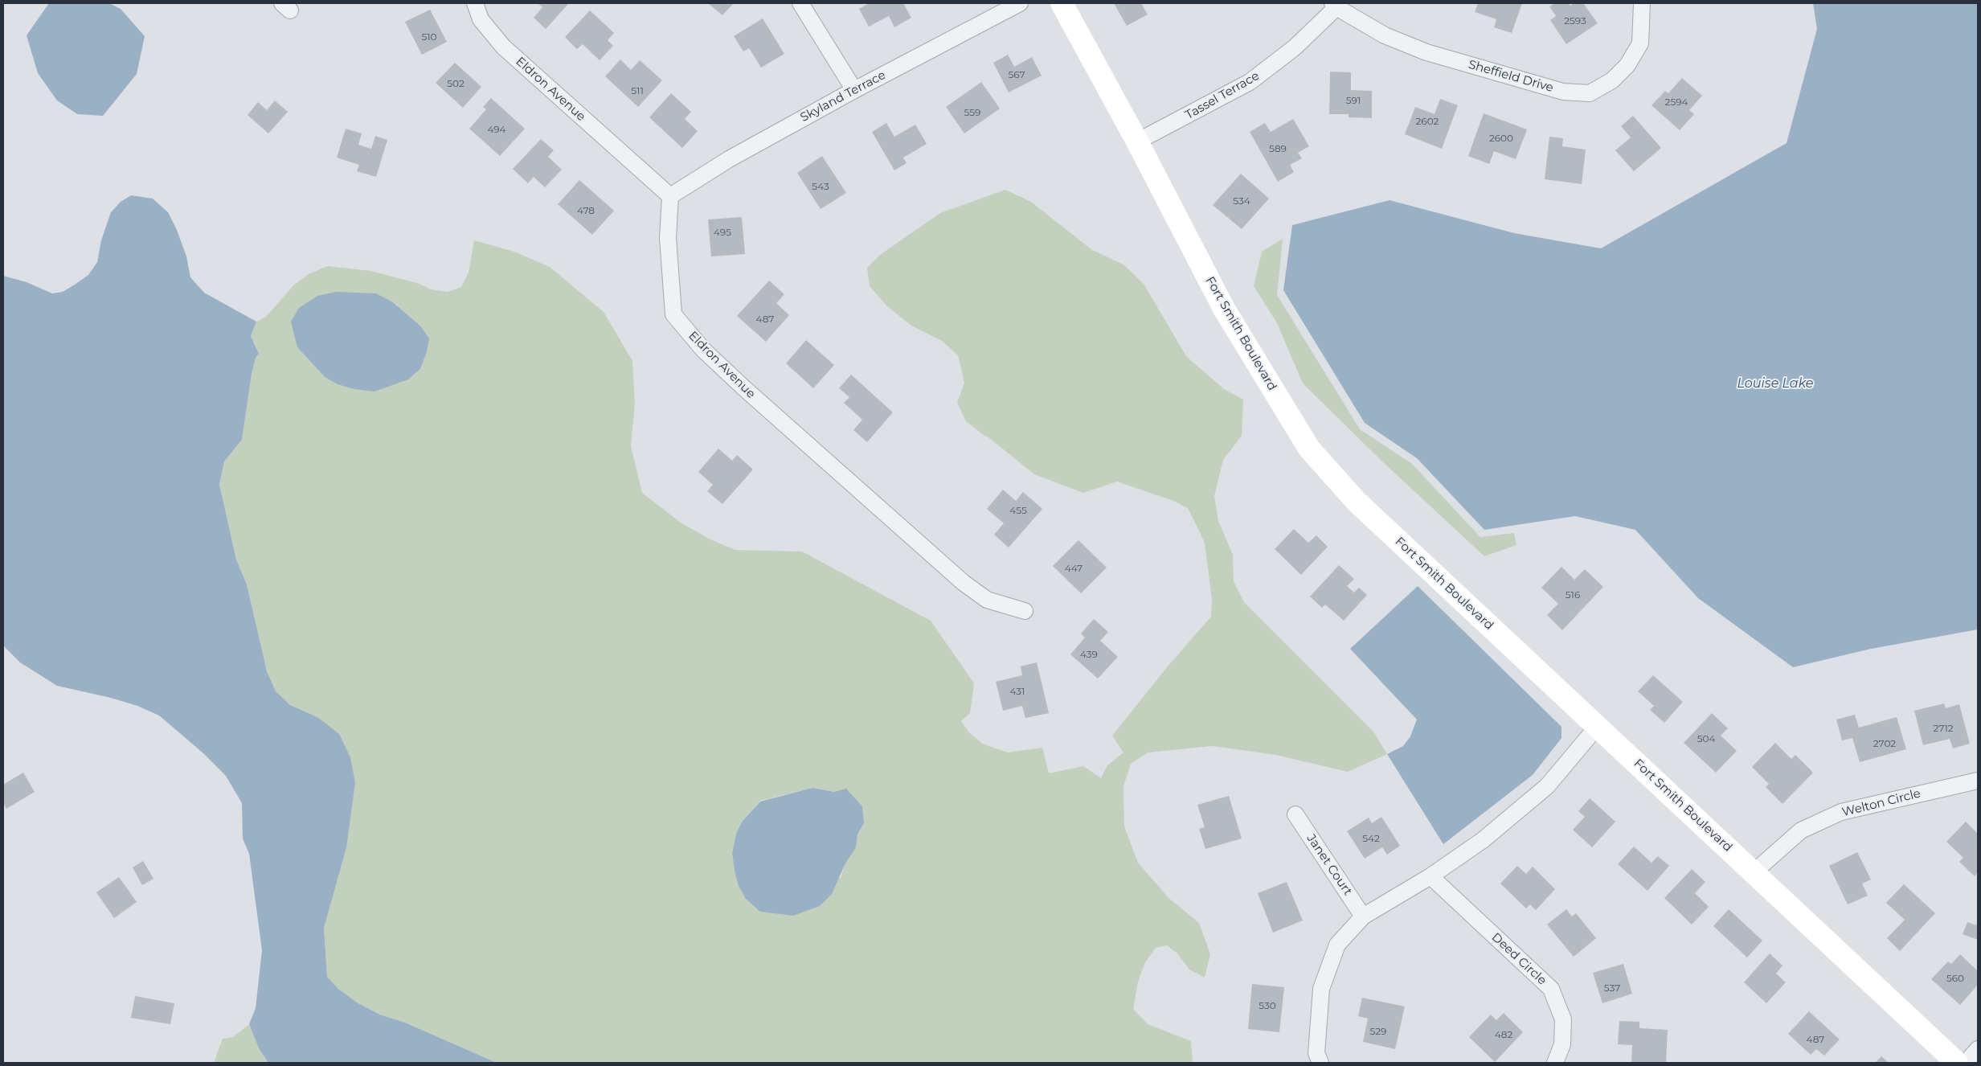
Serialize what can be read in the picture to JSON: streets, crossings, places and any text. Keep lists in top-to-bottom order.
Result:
{
  "streets": {
    "street": [
      "Sheffield Drive",
      "Eldron Avenue",
      "Tassel Terrace",
      "Skyland Terrace",
      "Fort Smith Boulevard",
      "Welton Circle",
      "Janet Court",
      "Deed Circle"
    ]
  },
  "crossings": [
    ["Sheffield Drive", "Tassel Terrace"],
    ["Eldron Avenue", "Skyland Terrace"],
    ["Tassel Terrace", "Fort Smith Boulevard"],
    ["Fort Smith Boulevard", "Welton Circle"]
  ],
  "water": ["Louise Lake"],
  "house_numbers": [
    "2593",
    "510",
    "567",
    "502",
    "511",
    "591",
    "2594",
    "559",
    "2602",
    "494",
    "2600",
    "589",
    "543",
    "534",
    "478",
    "495",
    "487",
    "455",
    "447",
    "516",
    "439",
    "431",
    "2712",
    "504",
    "2702",
    "542",
    "560",
    "537",
    "530",
    "529",
    "482",
    "487"
  ]
}
